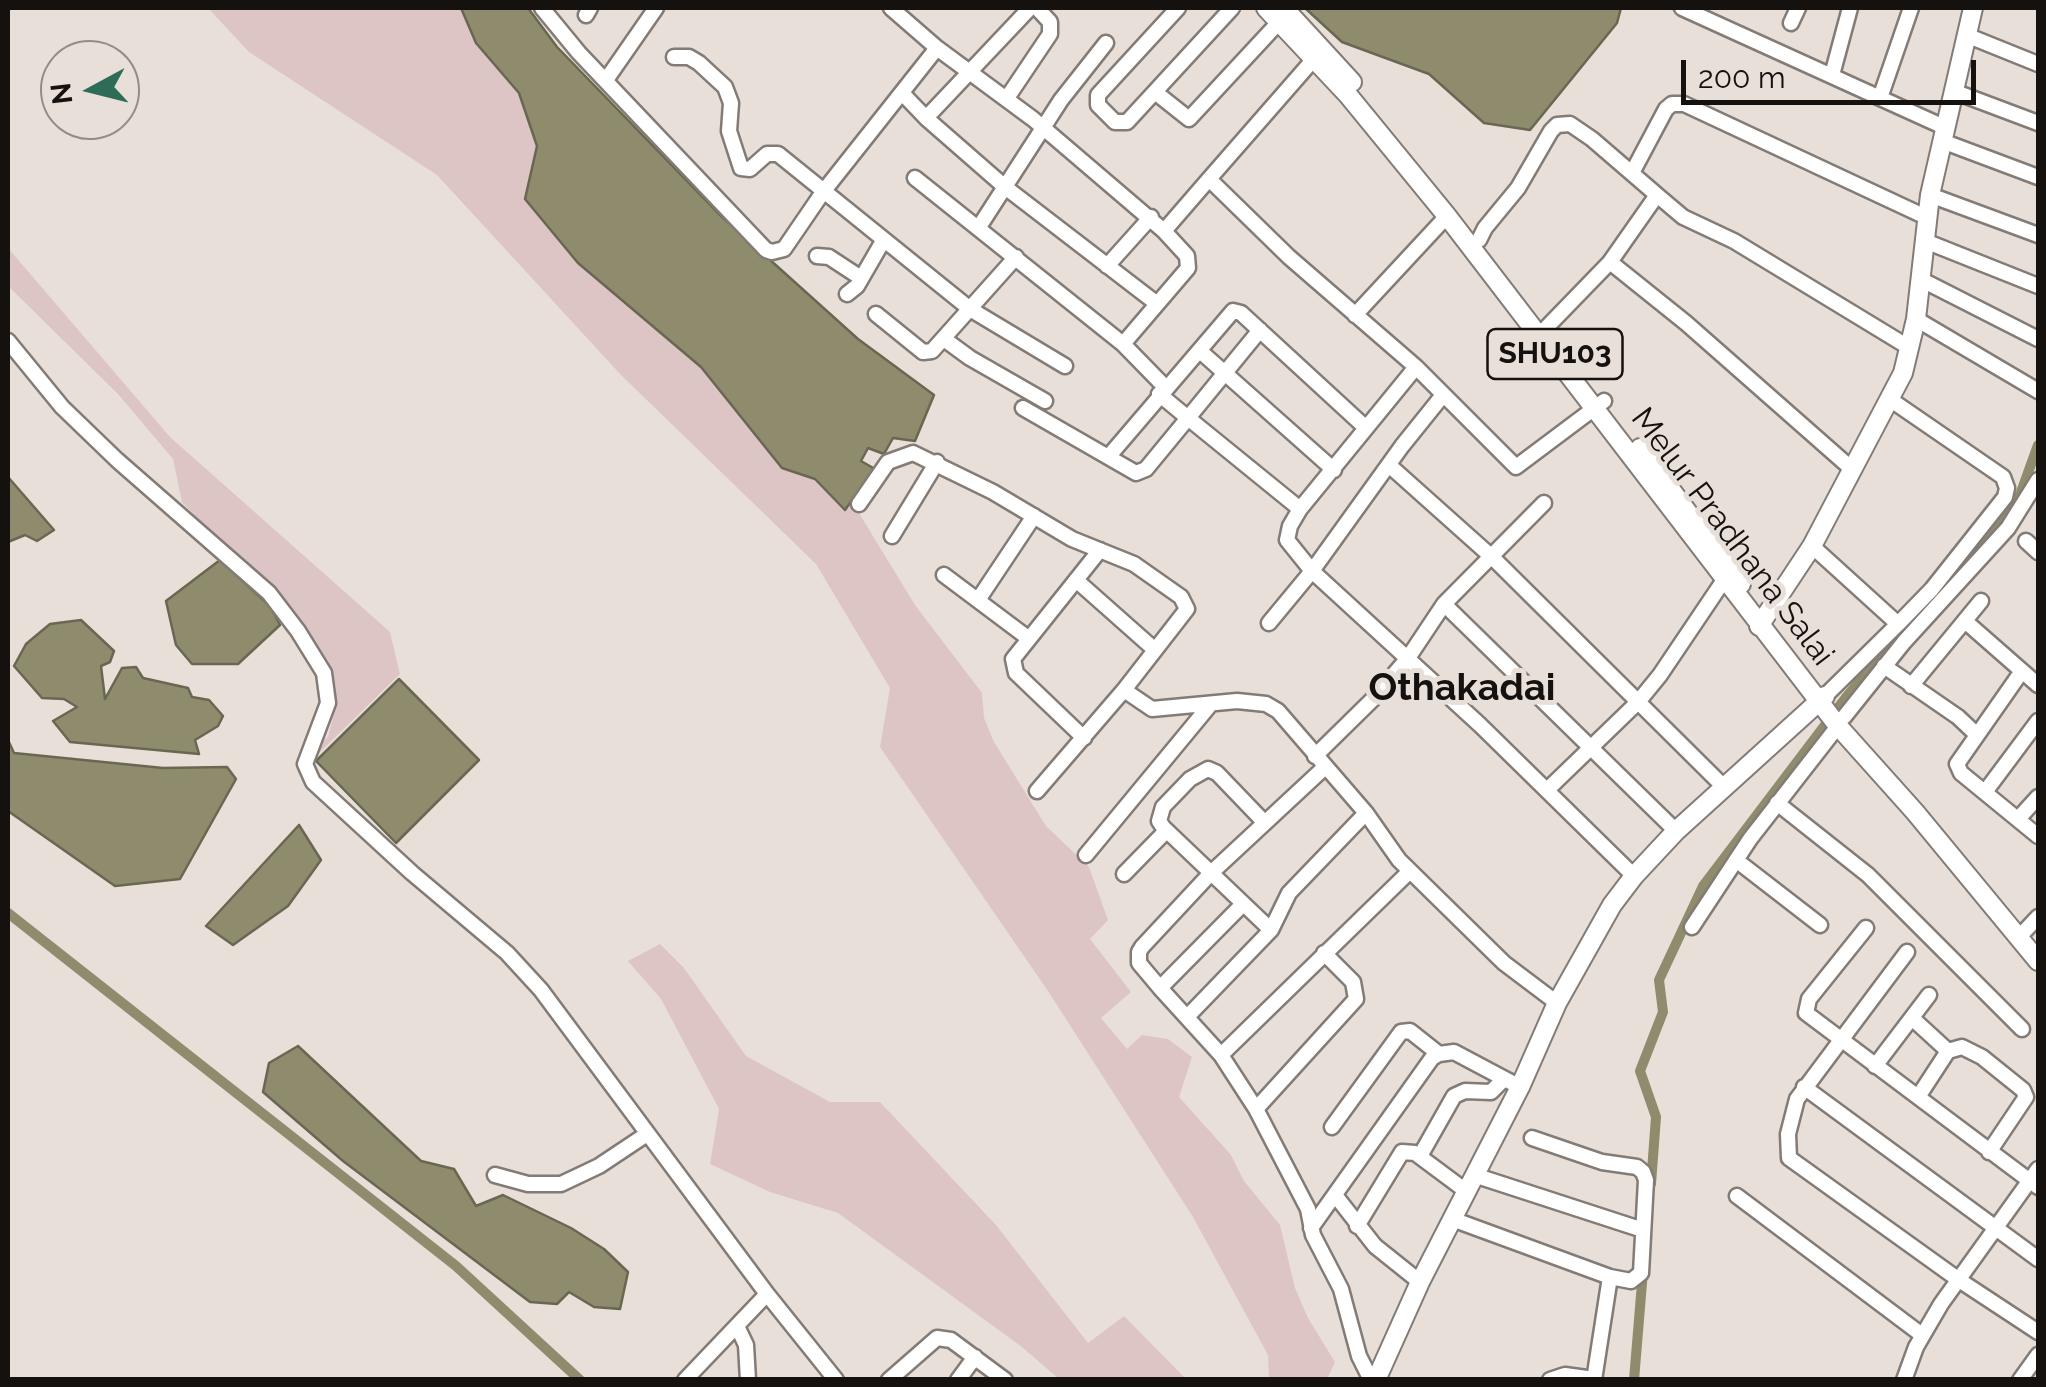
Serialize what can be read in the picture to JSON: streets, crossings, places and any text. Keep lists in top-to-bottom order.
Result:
{
  "streets": {
    "main road": ["SHU103", "Melur Pradhana Salai"]
  },
  "districts": ["Othakadai"],
  "scale_bar": "200 m",
  "north": "left"
}
